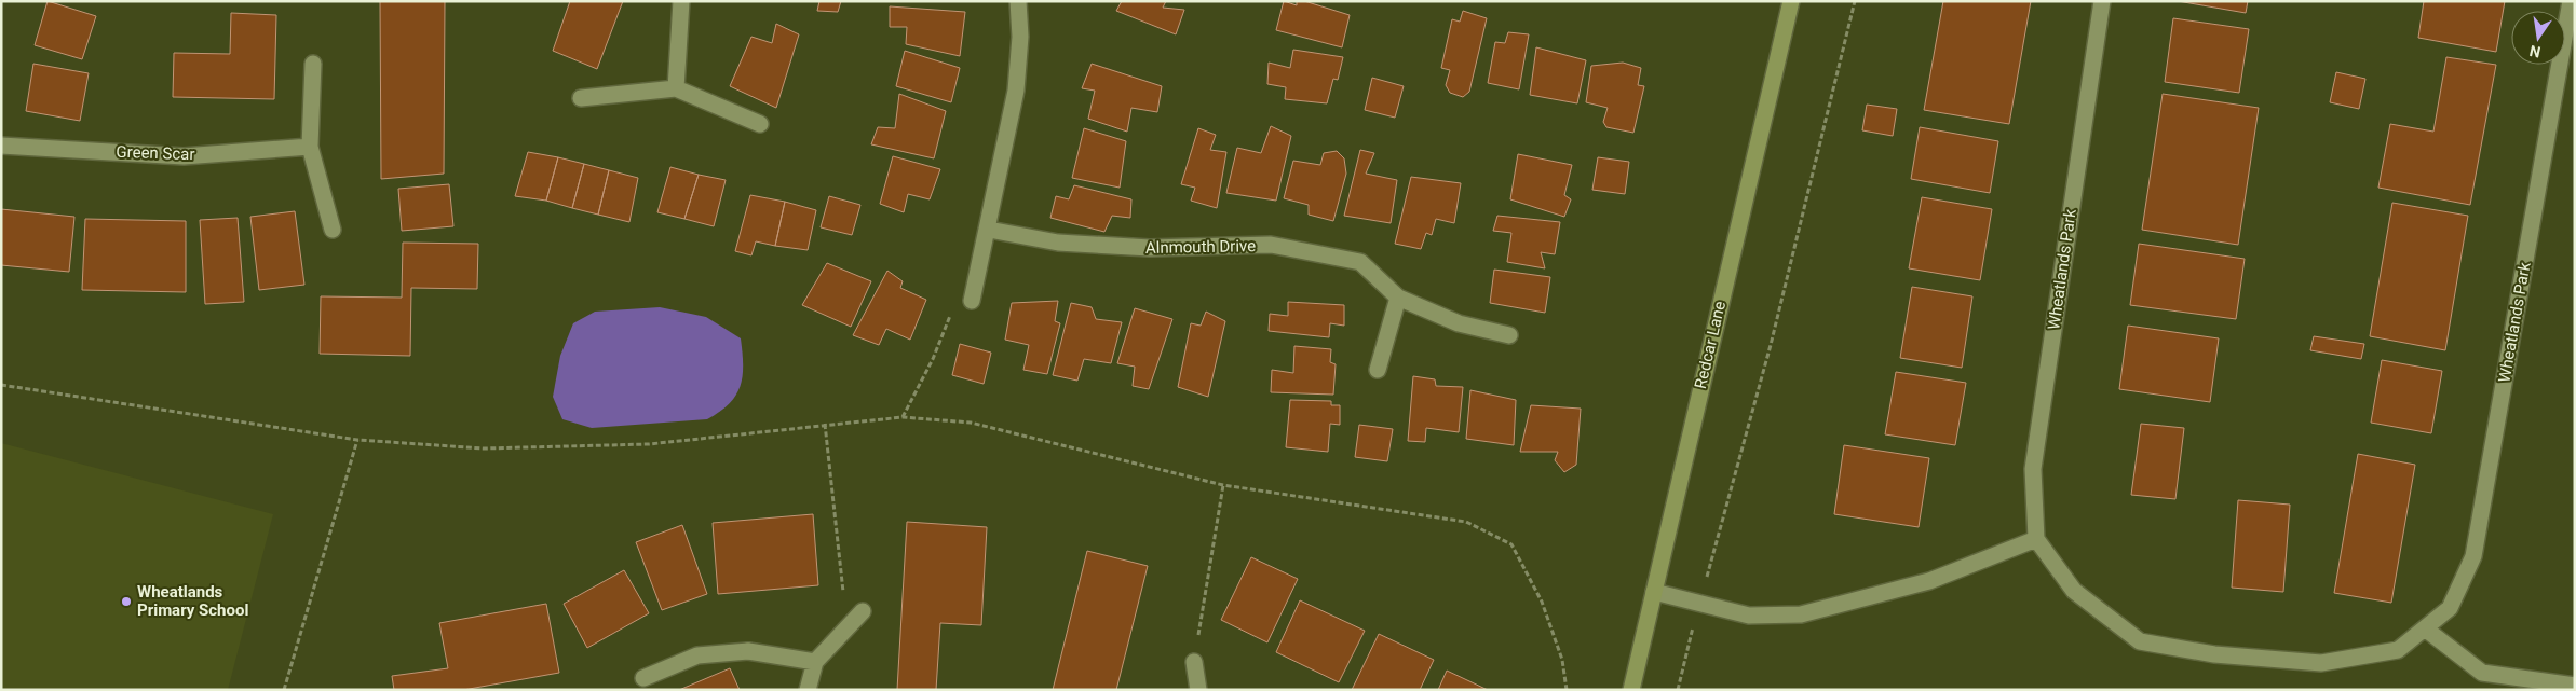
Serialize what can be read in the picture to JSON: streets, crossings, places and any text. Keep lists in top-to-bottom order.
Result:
{
  "streets": {
    "main road": ["Redcar Lane"],
    "street": ["Green Scar", "Alnmouth Drive", "Wheatlands Park"]
  },
  "places": ["Wheatlands Primary School"],
  "north": "bottom"
}
